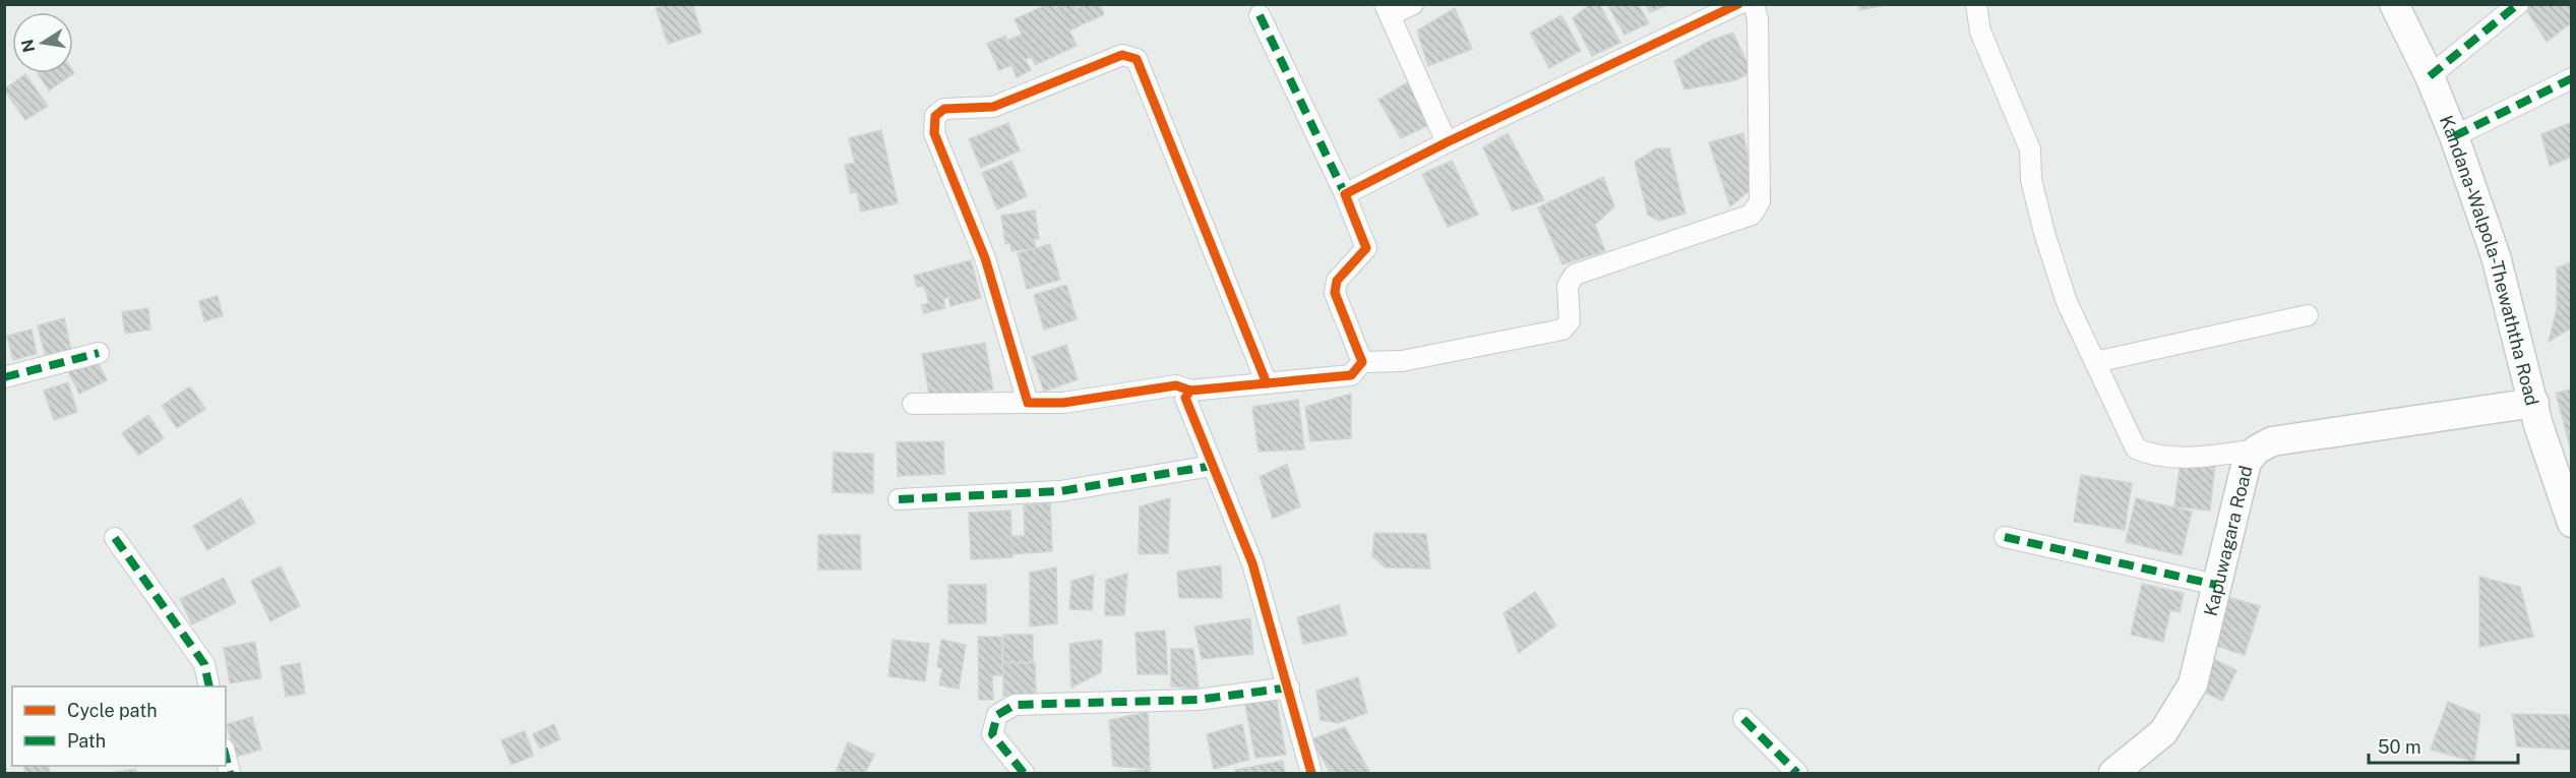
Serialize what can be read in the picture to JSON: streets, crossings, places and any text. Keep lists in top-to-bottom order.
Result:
{
  "streets": {
    "street": ["Kandana-Walpola-Thewaththa Road", "Kapuwagara Road"]
  },
  "crossings": [
    ["Kandana-Walpola-Thewaththa Road", "Kapuwagara Road"]
  ],
  "legend": ["Cycle path", "Path"],
  "scale_bar": "50 m",
  "north": "left"
}
